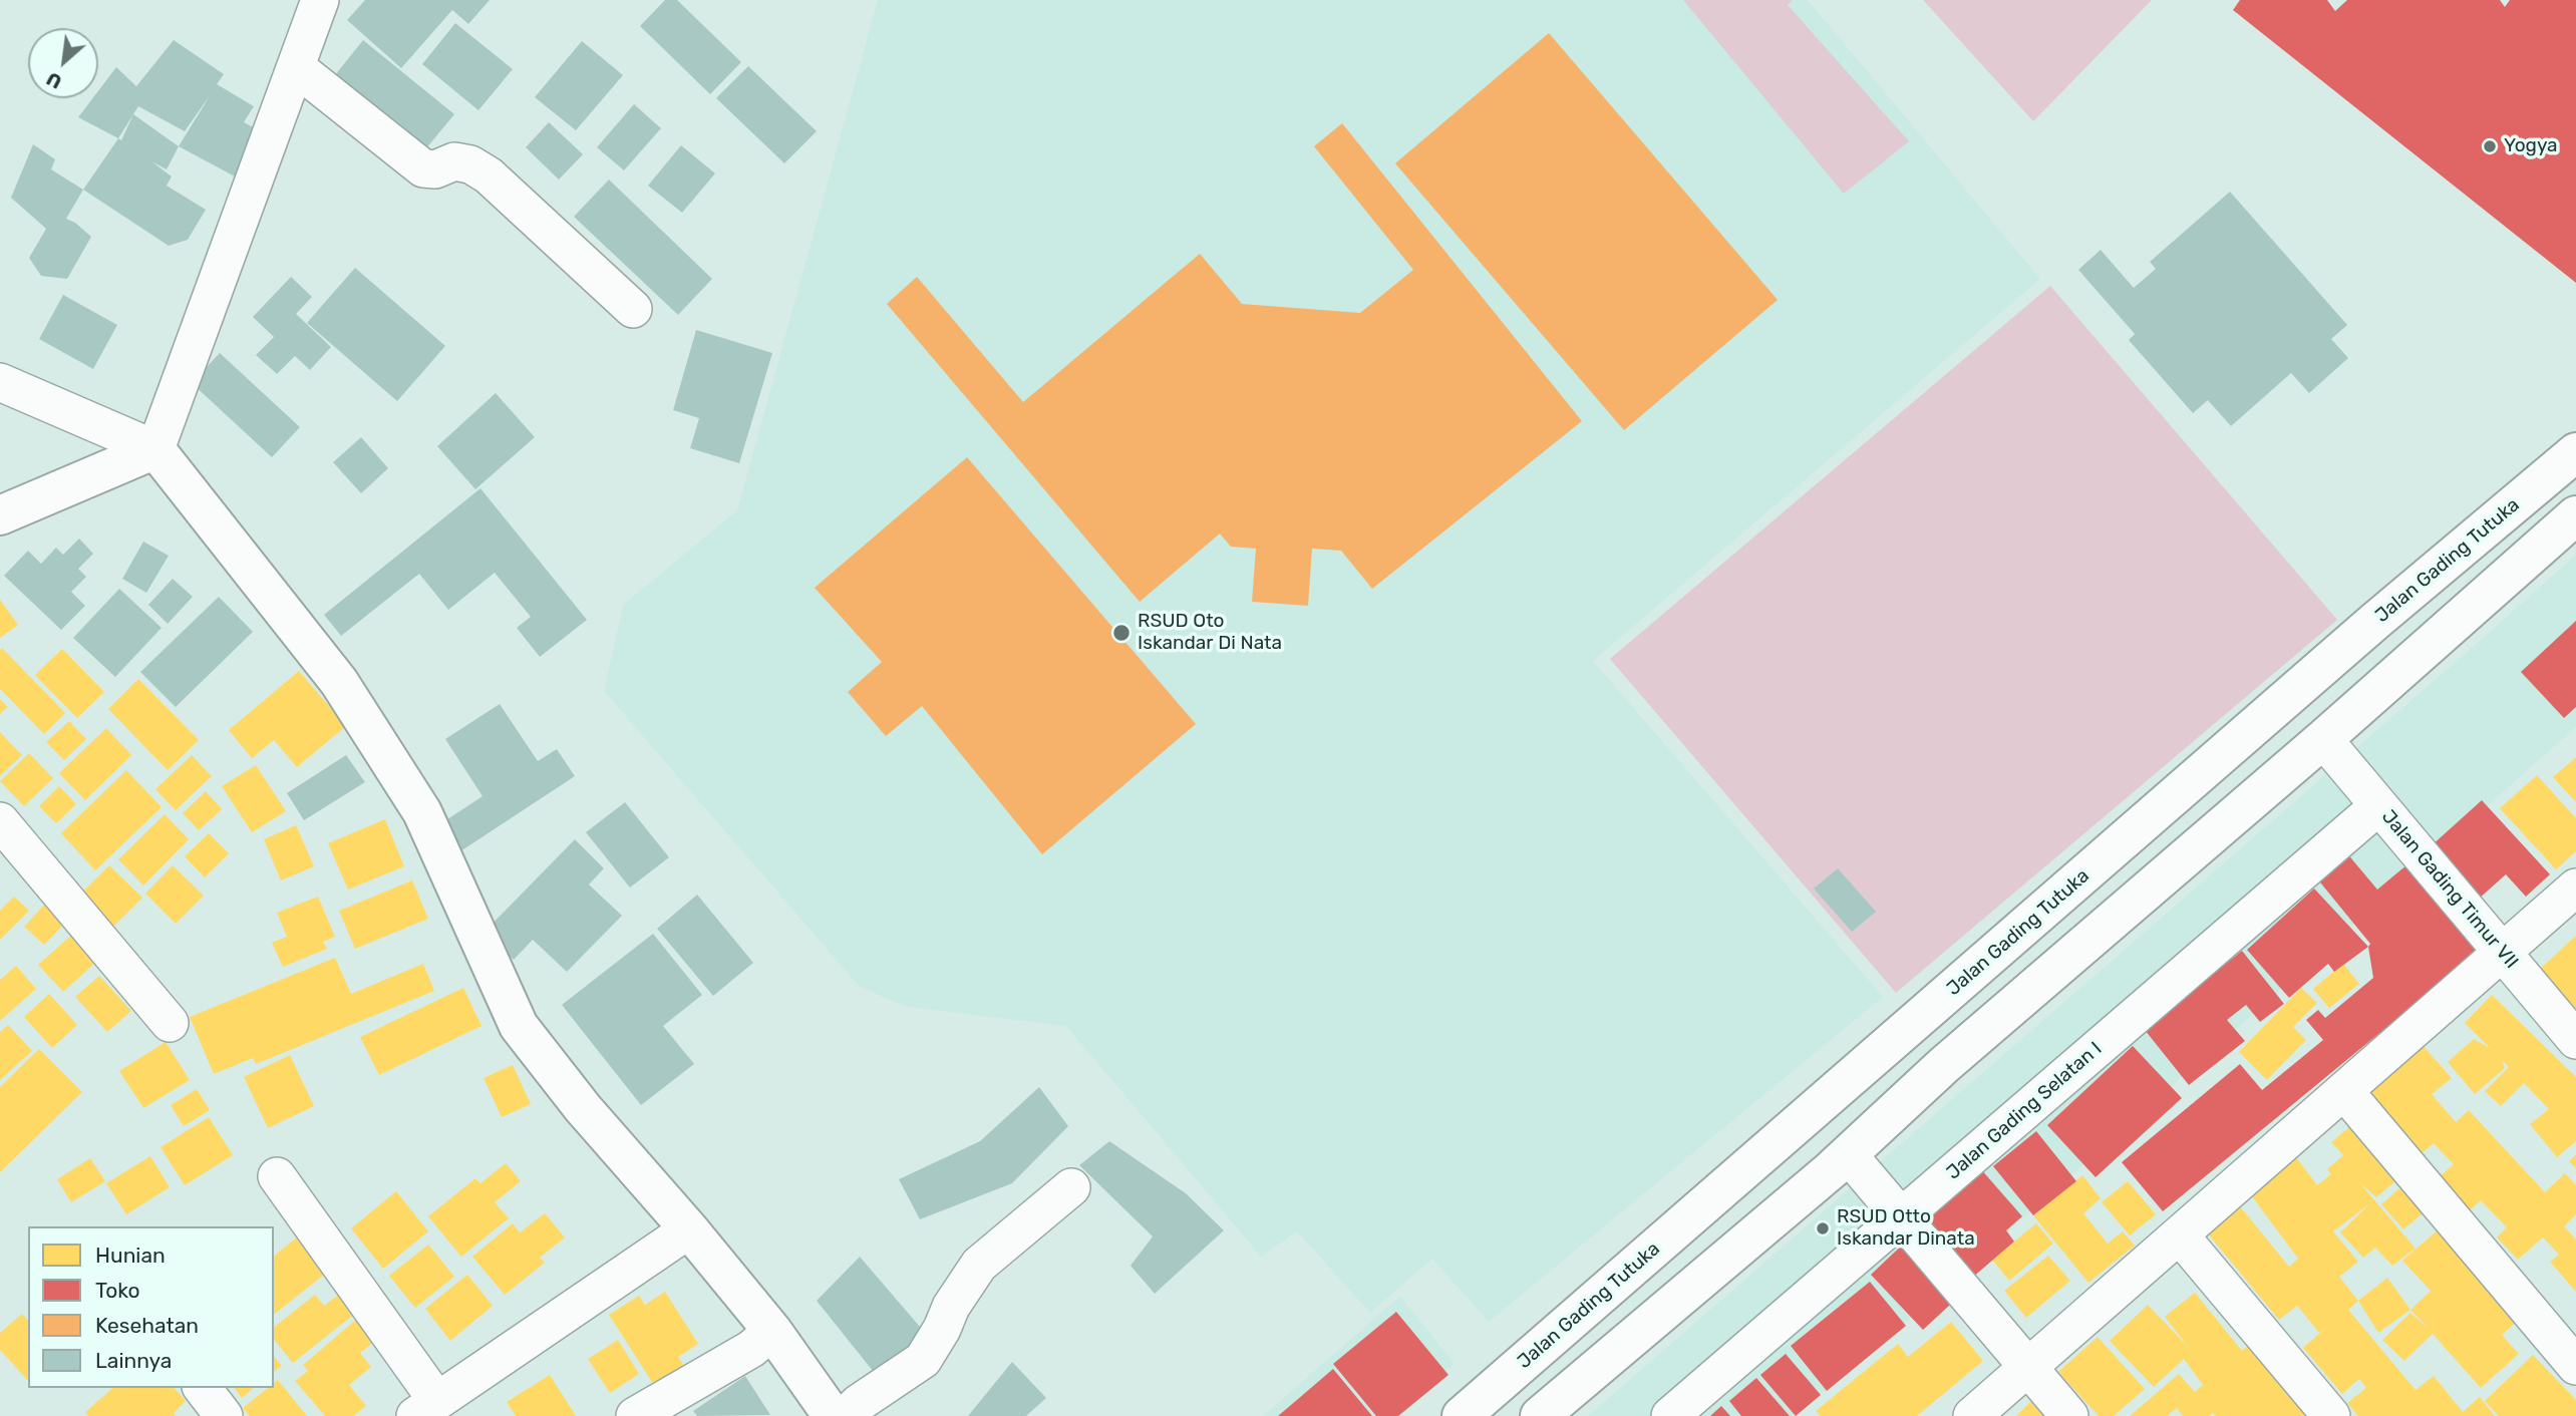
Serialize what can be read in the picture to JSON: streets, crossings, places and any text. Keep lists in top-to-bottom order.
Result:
{
  "streets": {
    "main road": ["Jalan Gading Tutuka"],
    "street": ["Jalan Gading Timur VII", "Jalan Gading Selatan I"]
  },
  "crossings": [
    ["Jalan Gading Timur VII", "Jalan Gading Selatan I"]
  ],
  "places": ["Yogya", "RSUD Oto Iskandar Di Nata", "RSUD Otto Iskandar Dinata"],
  "legend": [
    "Hunian",
    "Toko",
    "Kesehatan",
    "Lainnya"
  ],
  "north": "bottom left"
}
